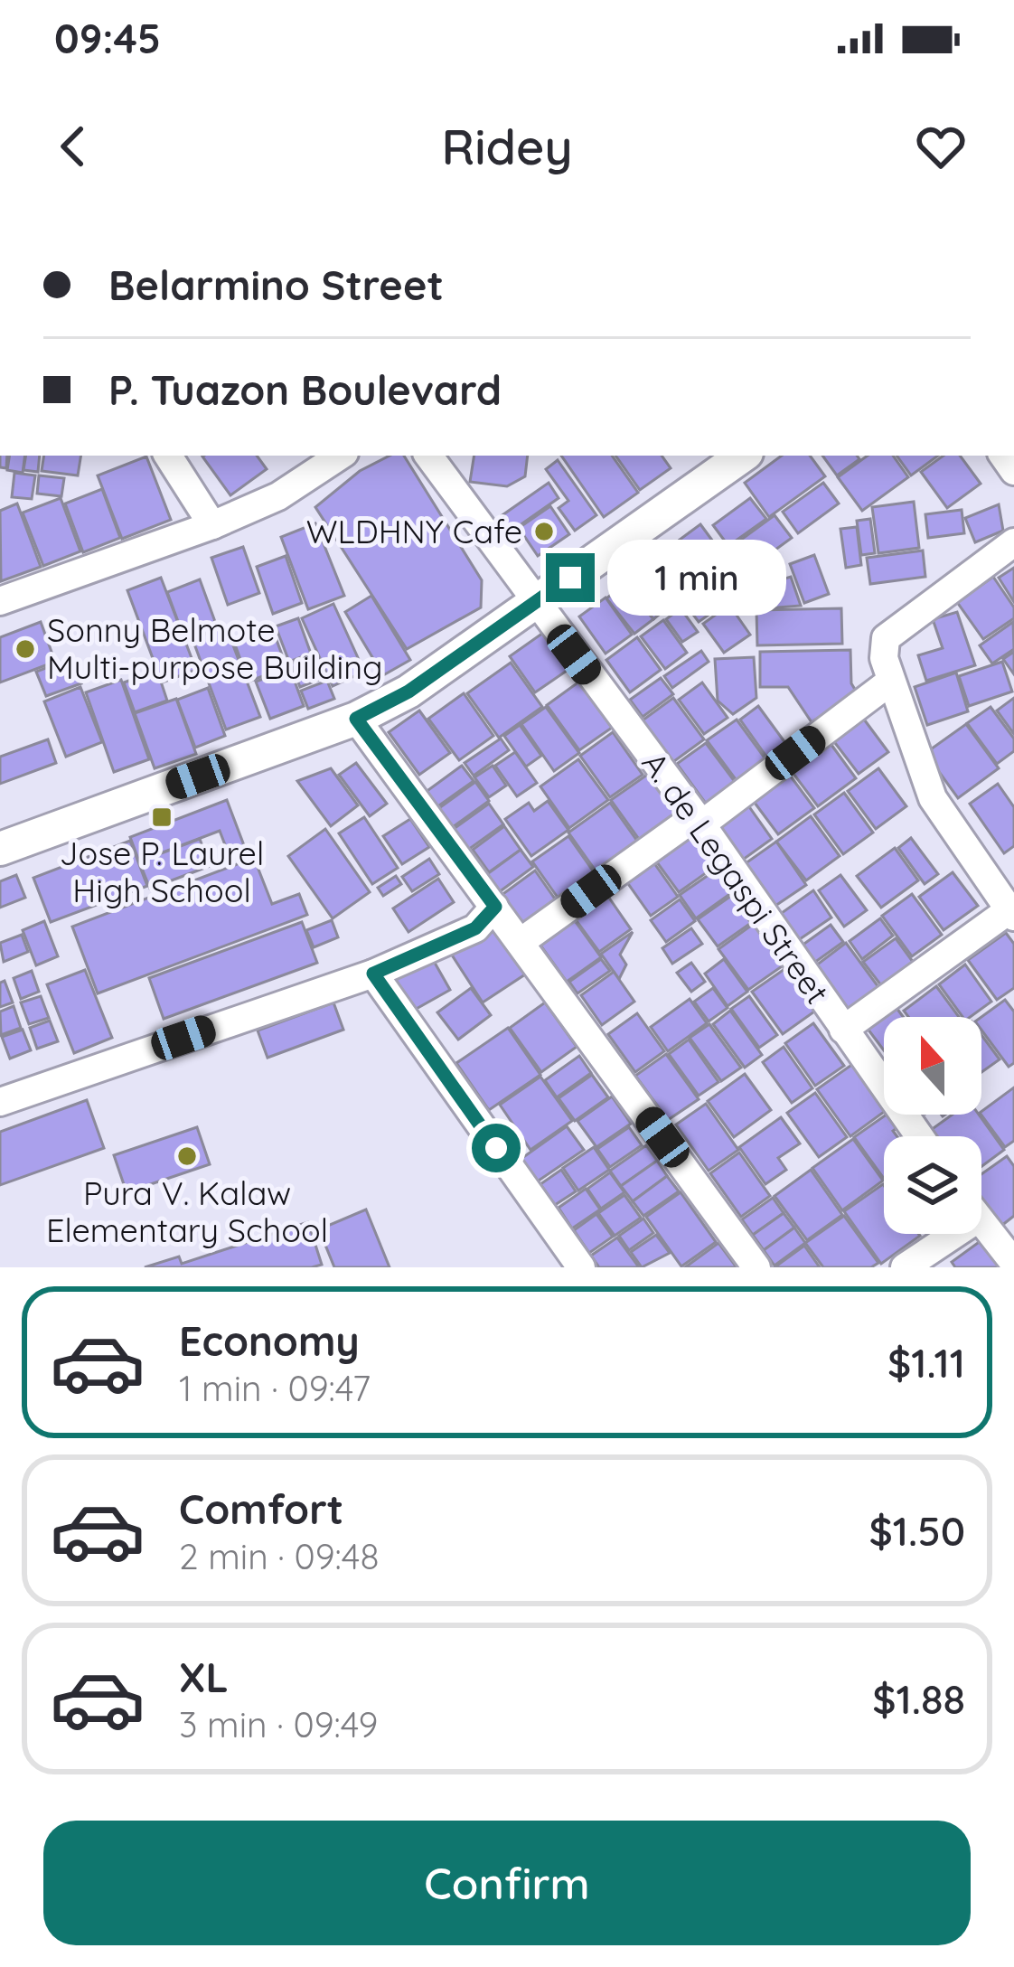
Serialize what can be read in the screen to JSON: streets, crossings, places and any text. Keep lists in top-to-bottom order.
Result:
{
  "streets": {
    "street": ["A. de Legaspi Street"]
  },
  "places": {
    "other": ["WLDHNY Cafe", "Sonny Belmote Multi-purpose Building", "Pura V. Kalaw Elementary School"],
    "transit": ["Jose P. Laurel High School"]
  },
  "north": "top",
  "page": {
    "status": "09:45",
    "header": "Ridey",
    "banner": ["Belarmino Street", "P. Tuazon Boulevard"],
    "bubble": "1 min",
    "list": [
      {
        "name": "Economy",
        "note": "1 min · 09:47",
        "value": "$1.11"
      },
      {
        "name": "Comfort",
        "note": "2 min · 09:48",
        "value": "$1.50"
      },
      {
        "name": "XL",
        "note": "3 min · 09:49",
        "value": "$1.88"
      }
    ],
    "buttons": "Confirm"
  }
}
